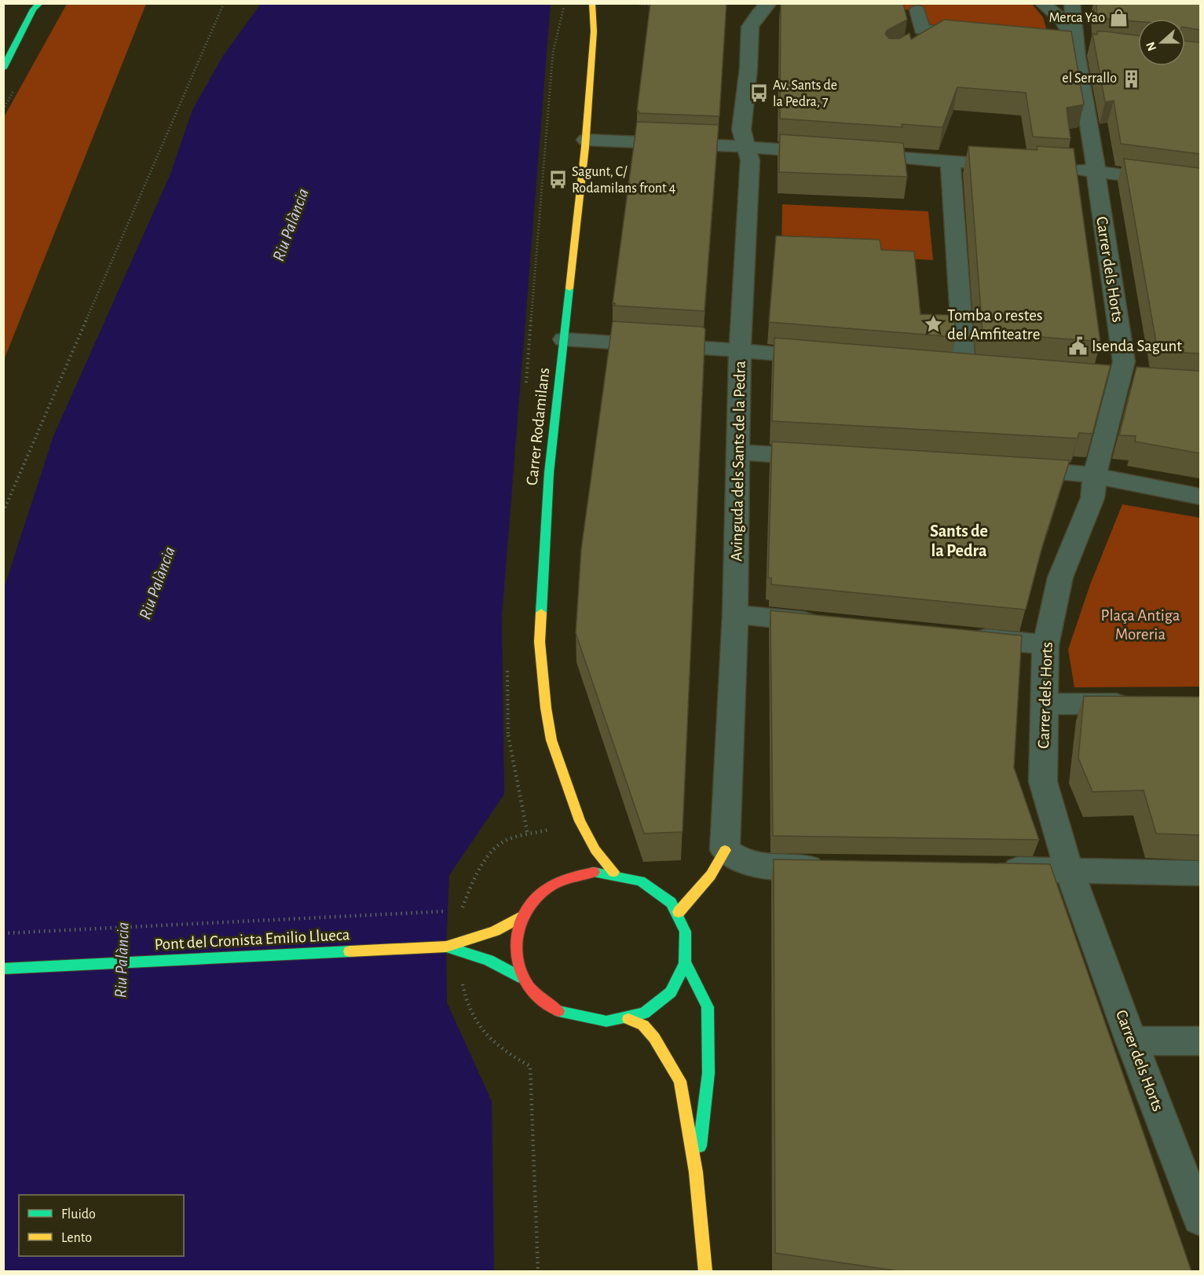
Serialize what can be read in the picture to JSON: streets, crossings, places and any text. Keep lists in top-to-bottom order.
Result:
{
  "streets": {
    "street": [
      "Carrer dels Horts",
      "Carrer Rodamilans",
      "Avinguda dels Sants de la Pedra",
      "Pont del Cronista Emilio Llueca"
    ]
  },
  "crossings": [
    ["Carrer Rodamilans", "Avinguda dels Sants de la Pedra"],
    ["Carrer Rodamilans", "Pont del Cronista Emilio Llueca"],
    ["Avinguda dels Sants de la Pedra", "Pont del Cronista Emilio Llueca"]
  ],
  "districts": ["Sants de la Pedra"],
  "water": ["Riu Palància"],
  "parks": ["Plaça Antiga Moreria"],
  "places": {
    "shop": ["Merca Yao"],
    "building": ["el Serrallo"],
    "bus stop": ["Av. Sants de la Pedra, 7", "Sagunt, C/ Rodamilans front 4"],
    "place": ["Tomba o restes del Amfiteatre"],
    "public building": ["Isenda Sagunt"]
  },
  "legend": ["Fluido", "Lento"],
  "north": "left"
}
